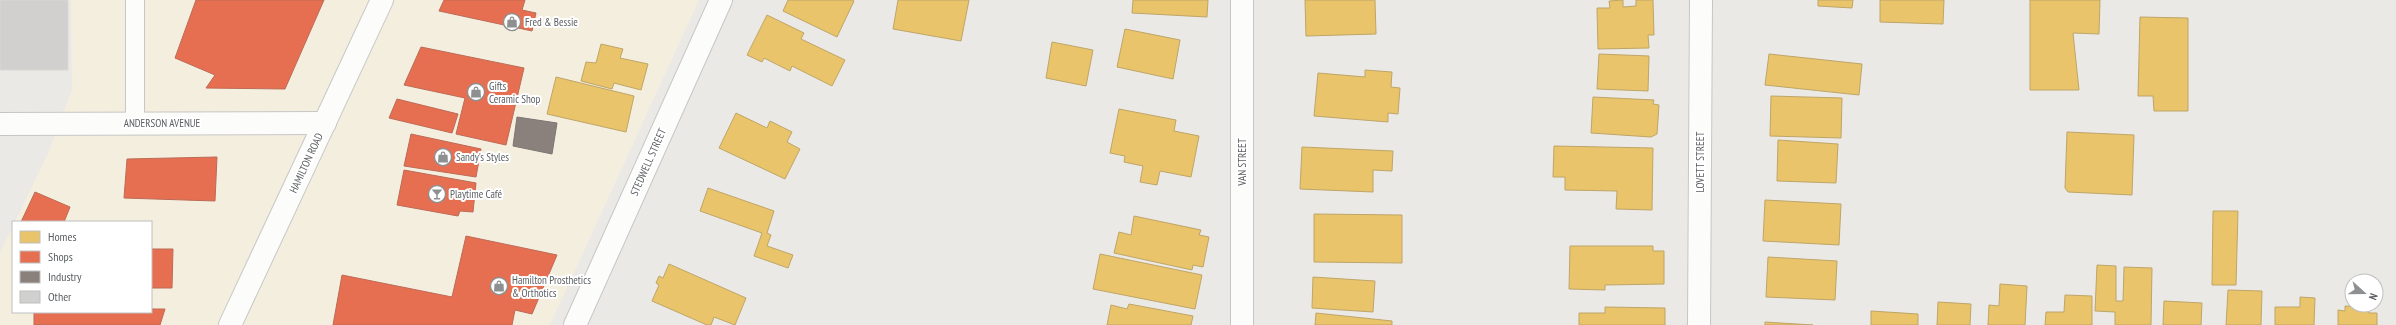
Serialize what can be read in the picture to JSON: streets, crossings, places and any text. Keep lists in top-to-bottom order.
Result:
{
  "streets": {
    "street": [
      "ANDERSON AVENUE",
      "STEDWELL STREET",
      "VAN STREET",
      "LOVETT STREET",
      "HAMILTON ROAD"
    ]
  },
  "crossings": [
    ["ANDERSON AVENUE", "HAMILTON ROAD"]
  ],
  "places": {
    "shop": [
      "Fred & Bessie",
      "Gifts Ceramic Shop",
      "Sandy's Styles",
      "Hamilton Prosthetics & Orthotics"
    ],
    "bar": ["Playtime Café"]
  },
  "legend": [
    "Homes",
    "Shops",
    "Industry",
    "Other"
  ],
  "north": "right"
}
